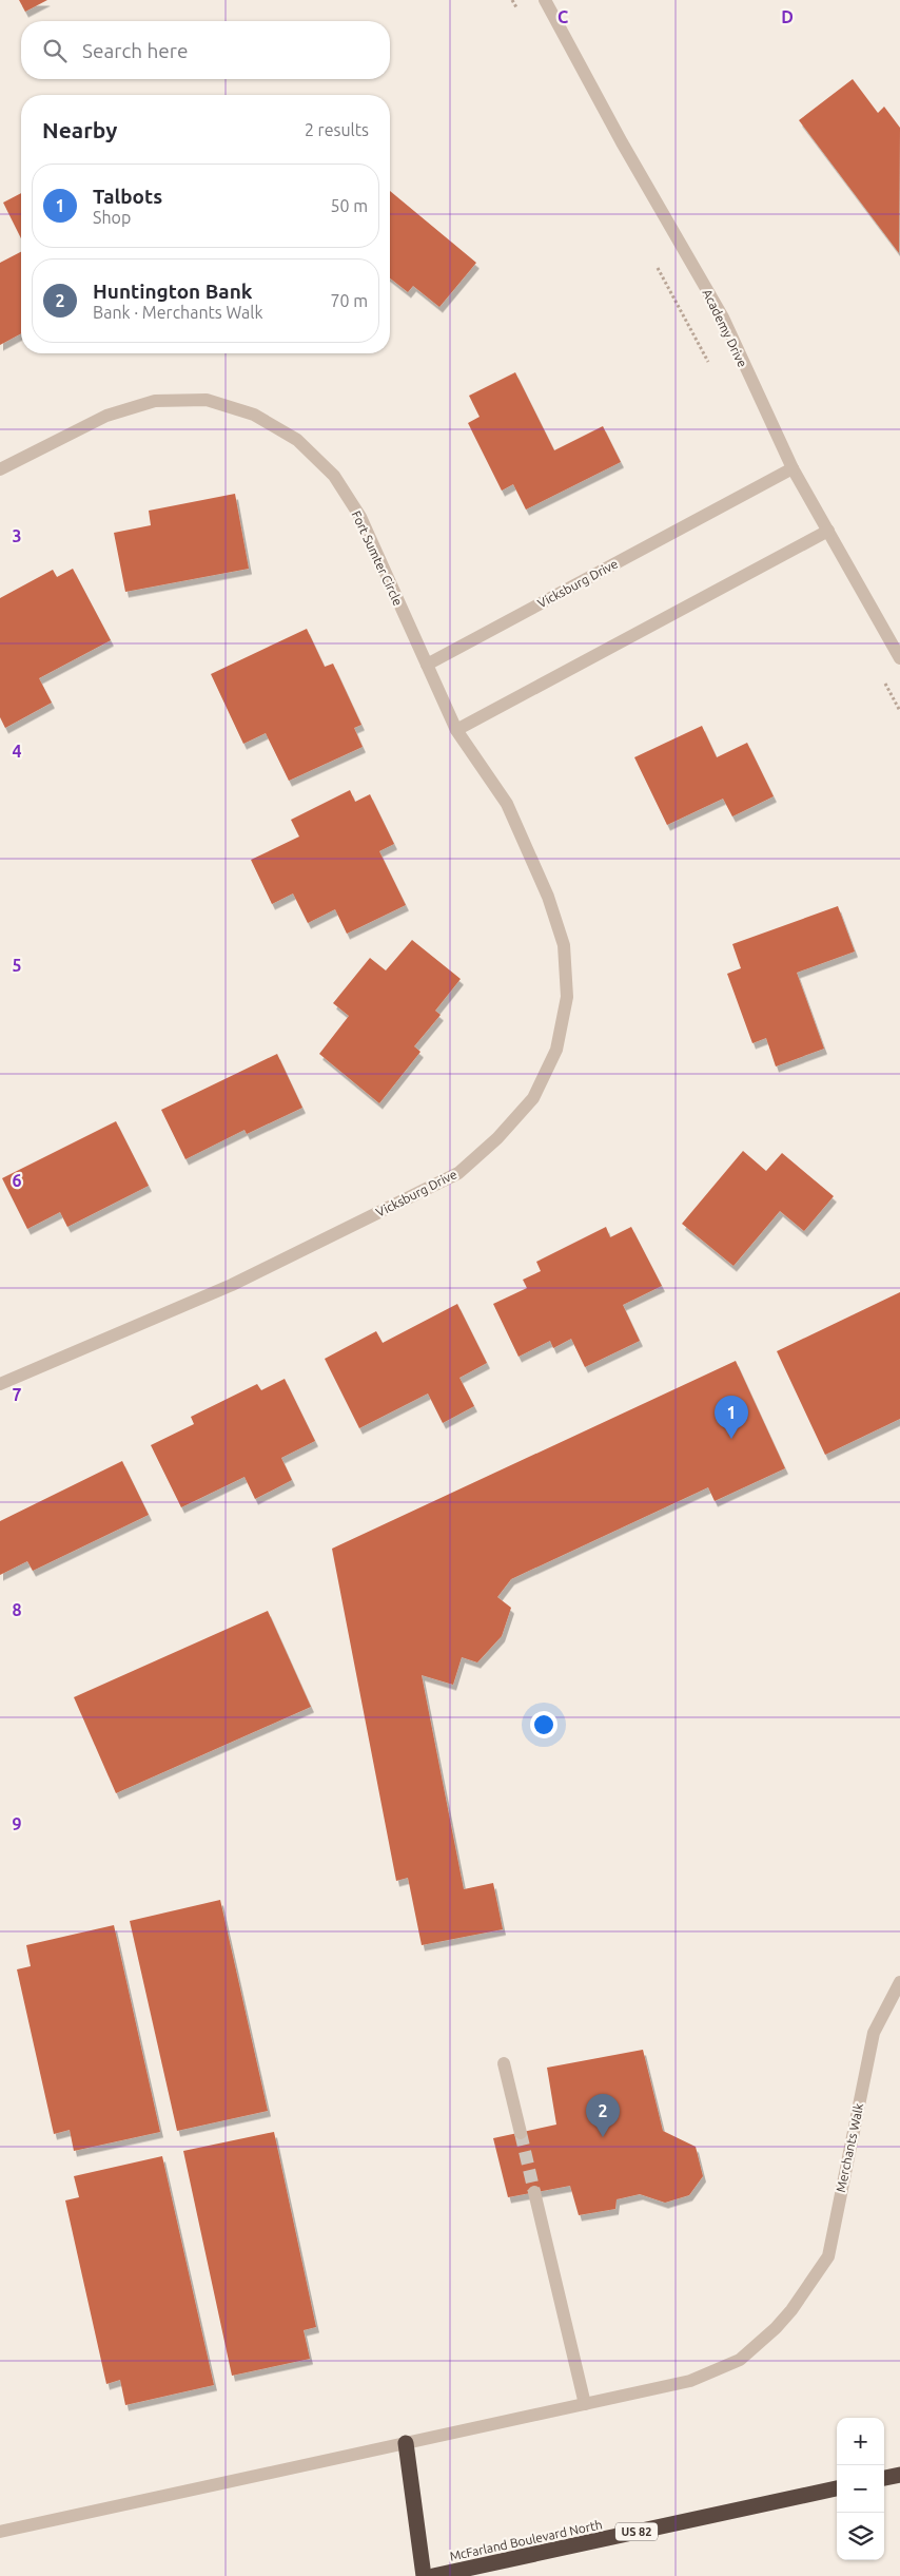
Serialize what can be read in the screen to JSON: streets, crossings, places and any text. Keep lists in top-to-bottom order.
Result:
{
  "streets": {
    "highway": ["US 82", "McFarland Boulevard North"],
    "street": [
      "Academy Drive",
      "Fort Sumter Circle",
      "Vicksburg Drive",
      "Merchants Walk"
    ]
  },
  "crossings": [
    ["Academy Drive", "Vicksburg Drive"],
    ["Fort Sumter Circle", "Vicksburg Drive"]
  ],
  "page": {
    "search": "Search here",
    "heading": ["Nearby", "2 results"],
    "list": [
      {
        "mark": "1",
        "name": "Talbots",
        "note": "Shop",
        "value": "50 m"
      },
      {
        "mark": "2",
        "name": "Huntington Bank",
        "note": "Bank · Merchants Walk",
        "value": "70 m"
      }
    ],
    "pins": ["1", "2"],
    "map_buttons": ["+", "−"]
  },
  "grid": {
    "columns": ["C", "D"],
    "rows": [
      "3",
      "4",
      "5",
      "6",
      "7",
      "8",
      "9"
    ]
  }
}
